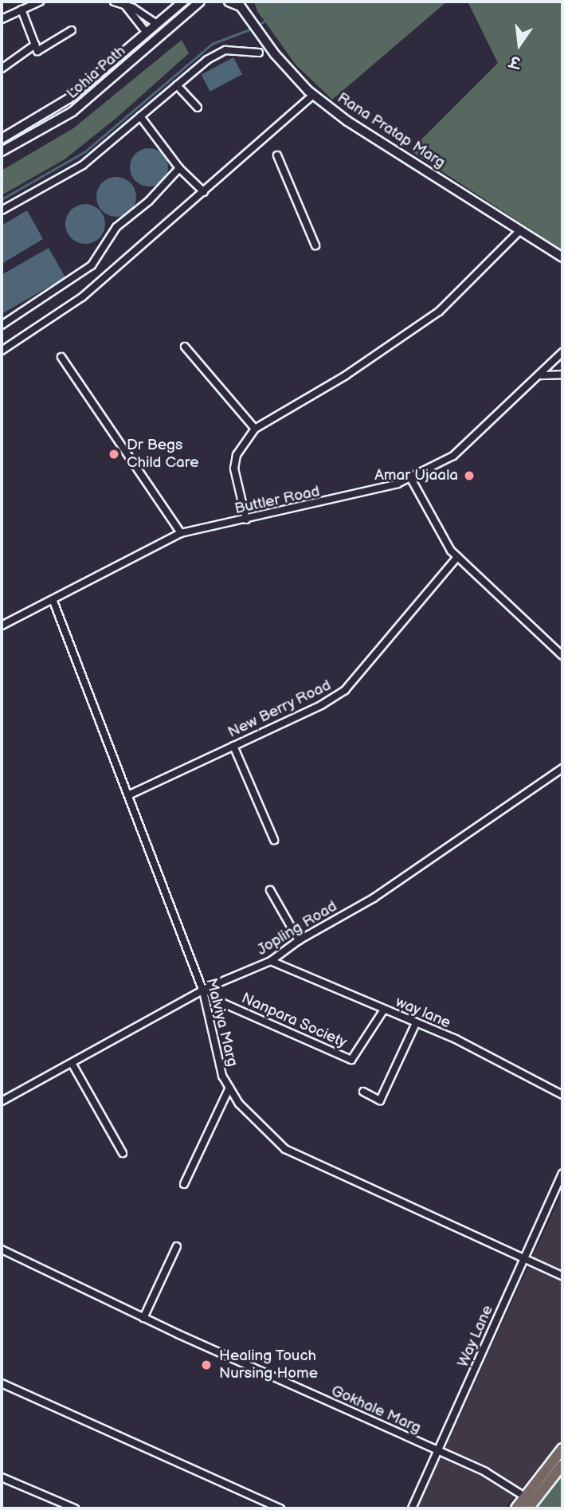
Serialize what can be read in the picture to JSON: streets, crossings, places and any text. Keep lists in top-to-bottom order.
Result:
{
  "streets": {
    "main road": ["Lohia Path", "Rana Pratap Marg"],
    "street": [
      "Buttler Road",
      "New Berry Road",
      "Jopling Road",
      "way lane",
      "Nanpara Society",
      "Malviya Marg",
      "Way Lane",
      "Gokhale Marg"
    ]
  },
  "crossings": [
    ["Buttler Road", "Malviya Marg"],
    ["New Berry Road", "Malviya Marg"],
    ["Jopling Road", "way lane"],
    ["Jopling Road", "Nanpara Society"],
    ["Jopling Road", "Malviya Marg"],
    ["way lane", "Nanpara Society"],
    ["Nanpara Society", "Malviya Marg"],
    ["Malviya Marg", "Way Lane"],
    ["Way Lane", "Gokhale Marg"]
  ],
  "places": ["Dr Begs Child Care", "Amar Ujaala", "Healing Touch Nursing Home"],
  "north": "bottom"
}
